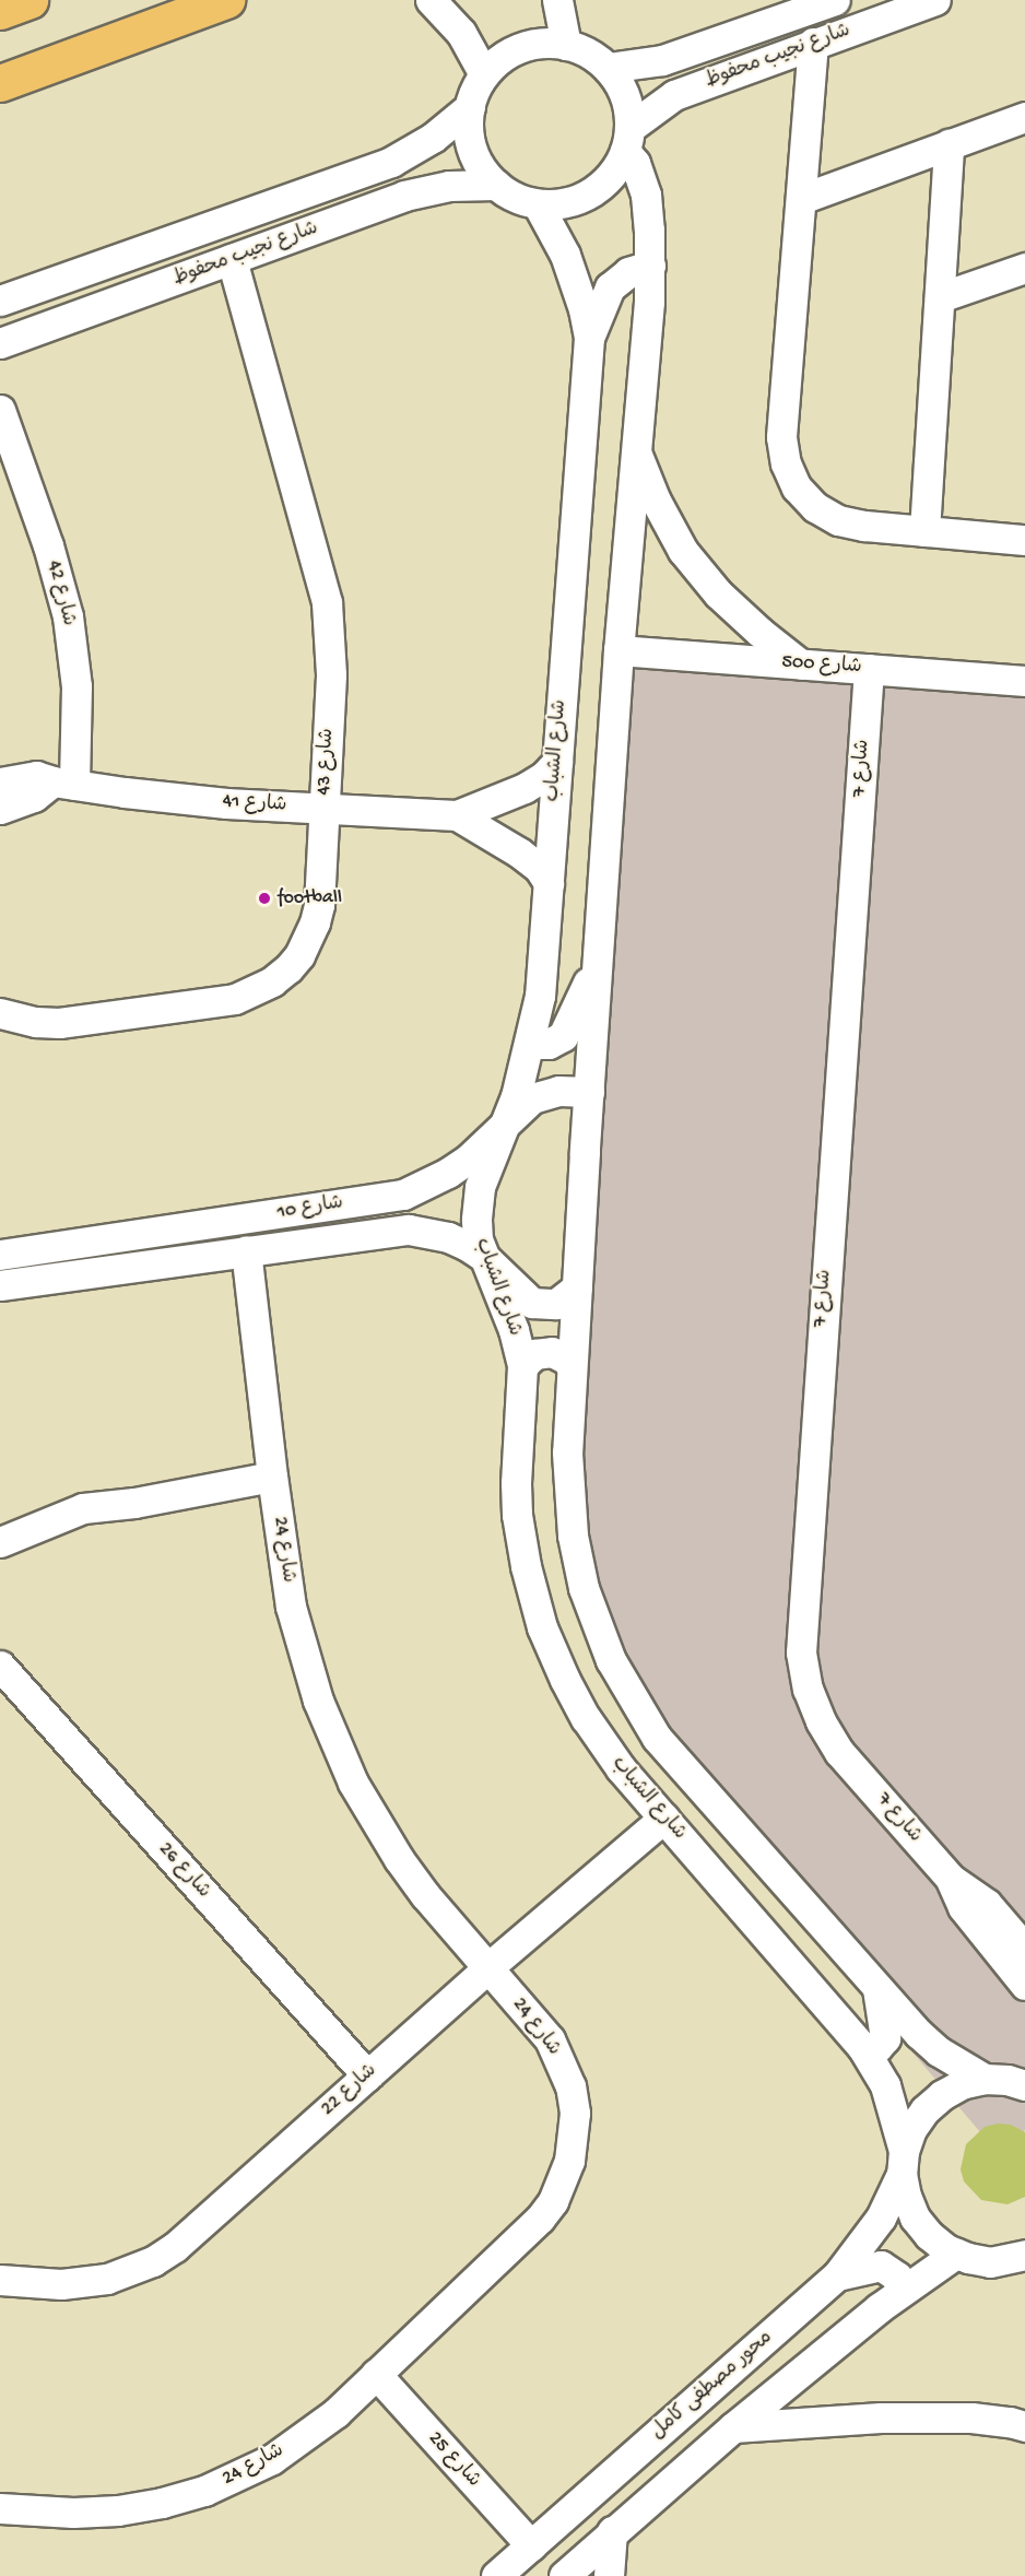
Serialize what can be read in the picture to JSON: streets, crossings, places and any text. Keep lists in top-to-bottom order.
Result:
{
  "streets": {
    "street": [
      "شارع نجيب محفوظ",
      "شارع 42",
      "شارع 500",
      "شارع الشباب",
      "شارع 43",
      "شارع 7",
      "شارع 41",
      "شارع 10",
      "شارع 24",
      "شارع 26",
      "شارع 22",
      "محور مصطفى كامل",
      "شارع 25"
    ]
  },
  "crossings": [
    ["شارع نجيب محفوظ", "شارع الشباب"],
    ["شارع نجيب محفوظ", "شارع 43"],
    ["شارع 42", "شارع 41"],
    ["شارع 500", "شارع 7"],
    ["شارع الشباب", "شارع 41"],
    ["شارع الشباب", "شارع 10"],
    ["شارع الشباب", "شارع 22"],
    ["شارع الشباب", "محور مصطفى كامل"],
    ["شارع 43", "شارع 41"],
    ["شارع 10", "شارع 24"],
    ["شارع 24", "شارع 22"],
    ["شارع 24", "شارع 25"],
    ["شارع 26", "شارع 22"],
    ["محور مصطفى كامل", "شارع 25"]
  ],
  "places": ["football"]
}
